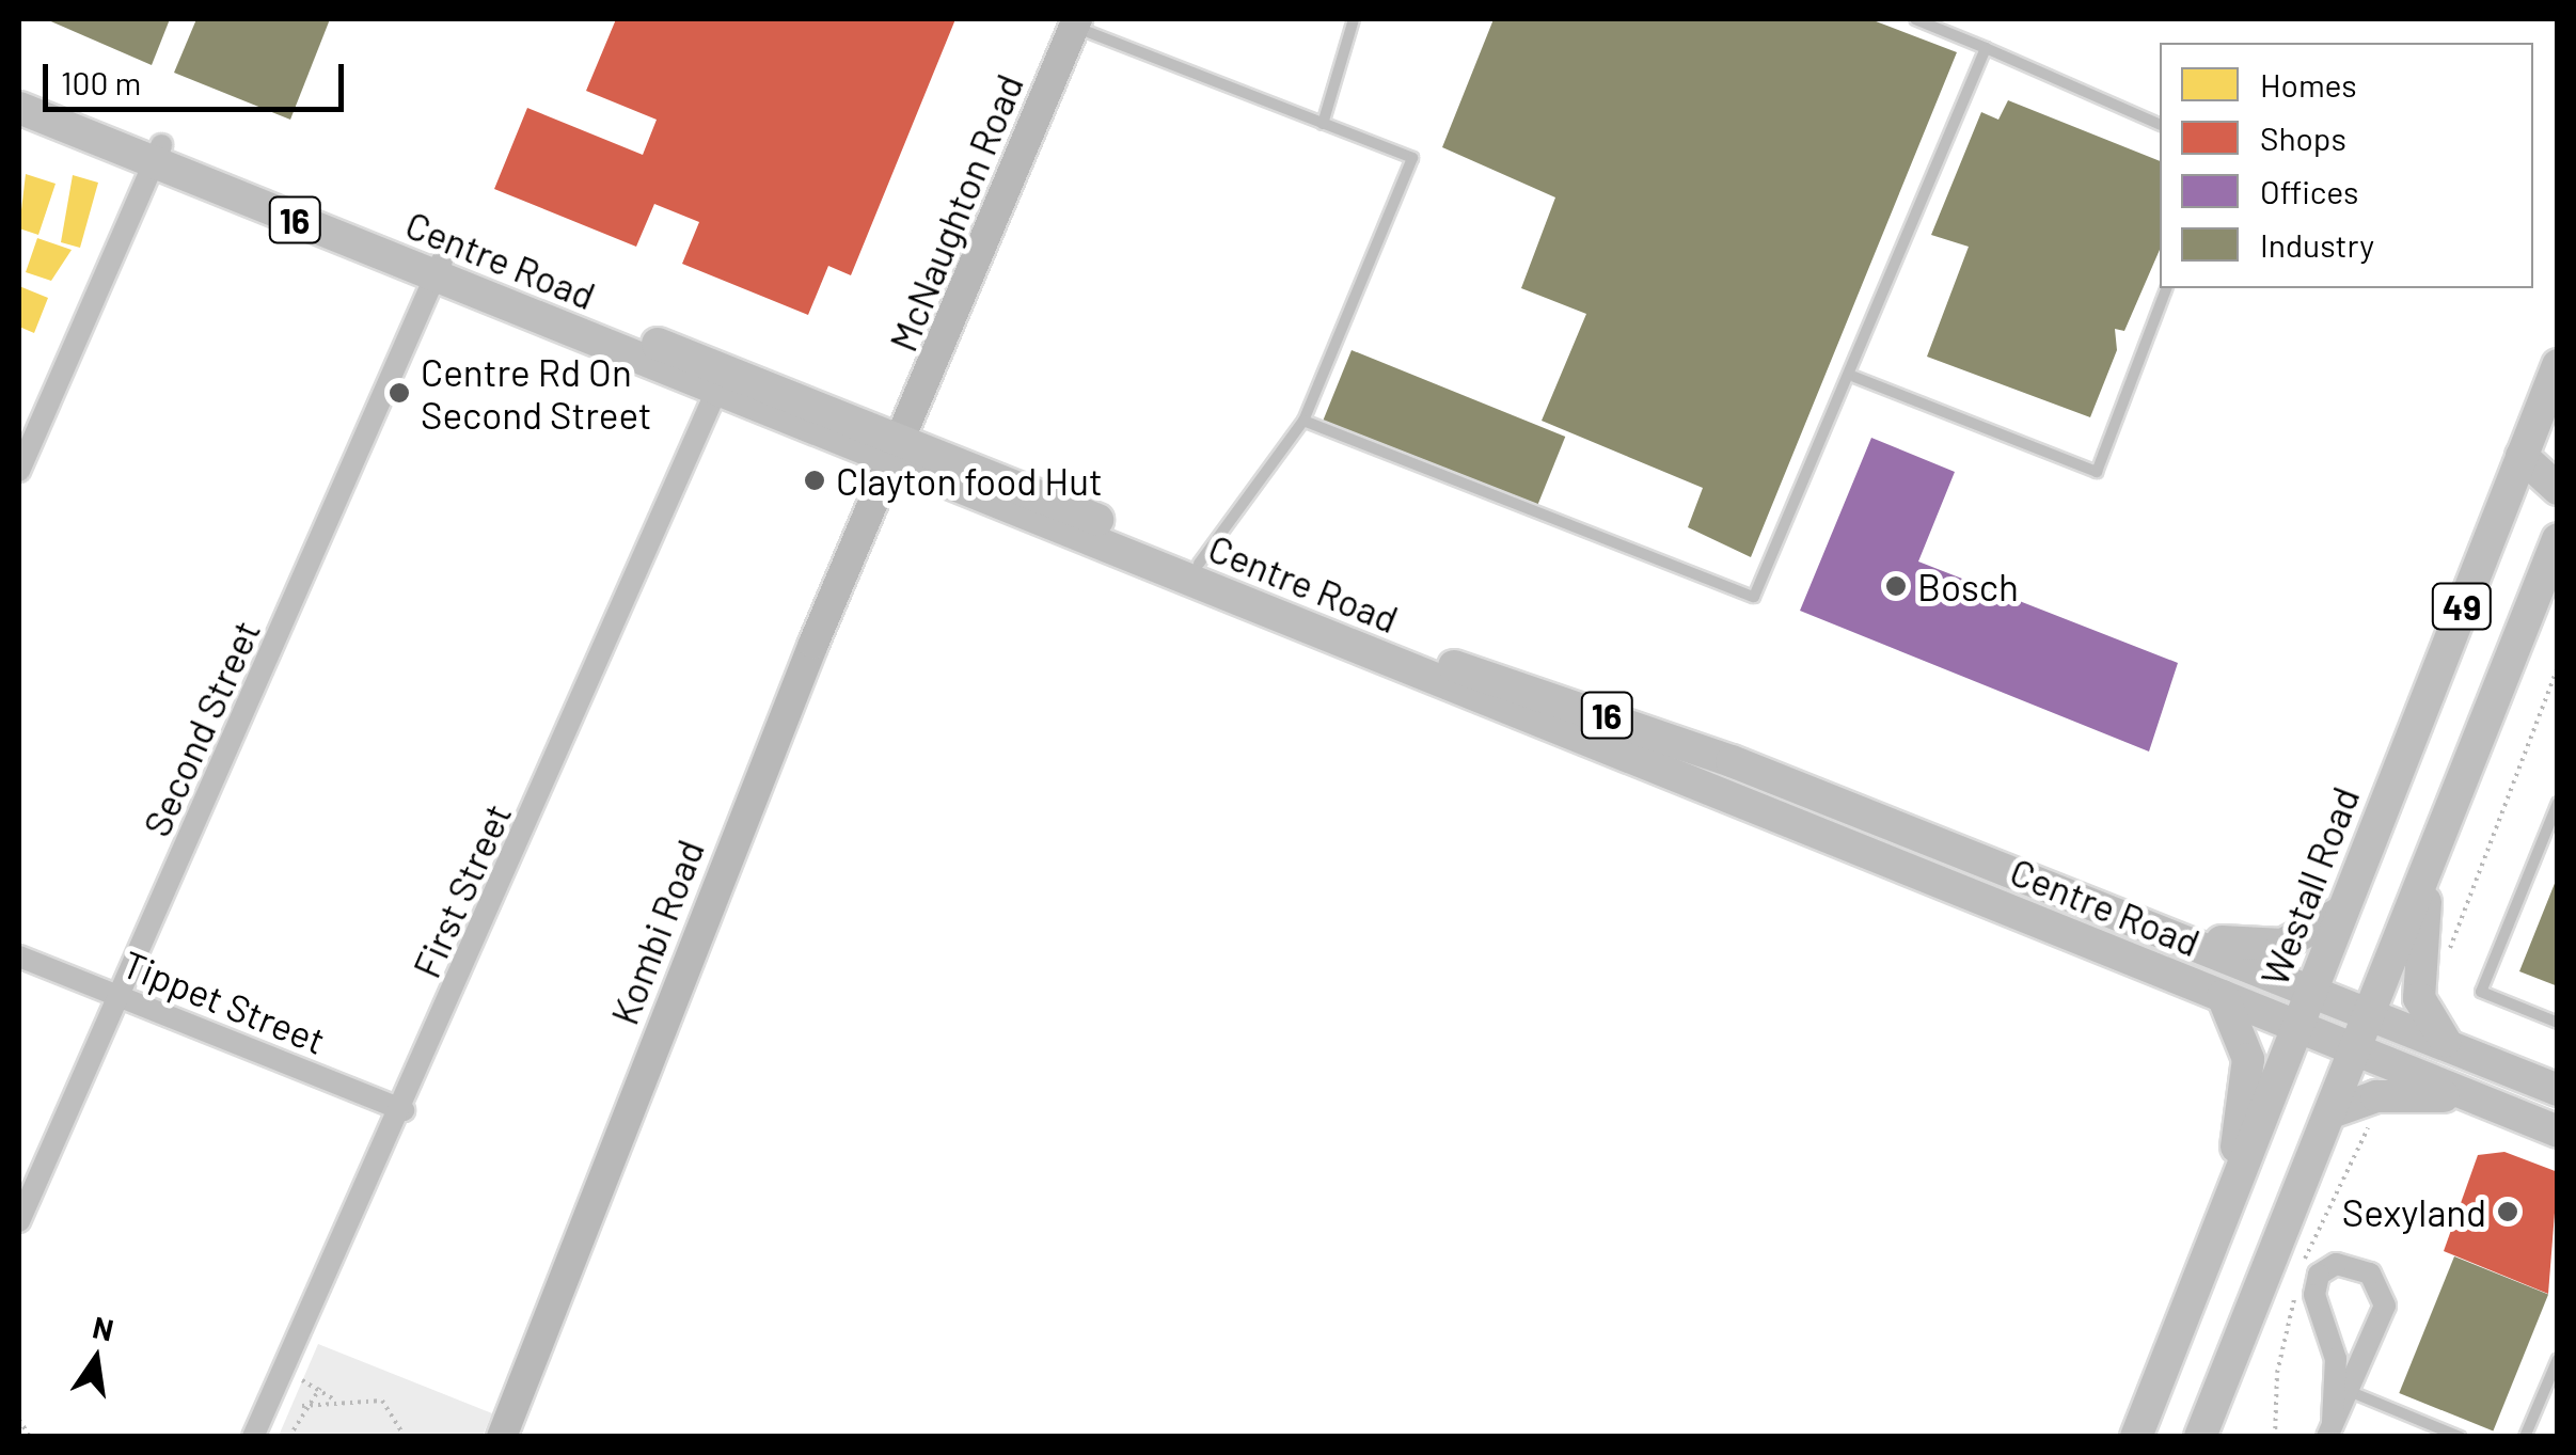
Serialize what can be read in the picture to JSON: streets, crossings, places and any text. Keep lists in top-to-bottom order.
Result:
{
  "streets": {
    "main road": [
      "McNaughton Road",
      "16",
      "Centre Road",
      "49",
      "Westall Road",
      "Kombi Road"
    ],
    "street": ["Second Street", "First Street", "Tippet Street"]
  },
  "crossings": [
    ["McNaughton Road", "Centre Road"],
    ["McNaughton Road", "Kombi Road"],
    ["Centre Road", "49"],
    ["Centre Road", "Second Street"],
    ["Centre Road", "Westall Road"],
    ["Centre Road", "First Street"],
    ["Centre Road", "Kombi Road"],
    ["Second Street", "Tippet Street"],
    ["First Street", "Tippet Street"]
  ],
  "places": [
    "Centre Rd On Second Street",
    "Clayton food Hut",
    "Bosch",
    "Sexyland"
  ],
  "legend": [
    "Homes",
    "Shops",
    "Offices",
    "Industry"
  ],
  "scale_bar": "100 m",
  "north": "top"
}
